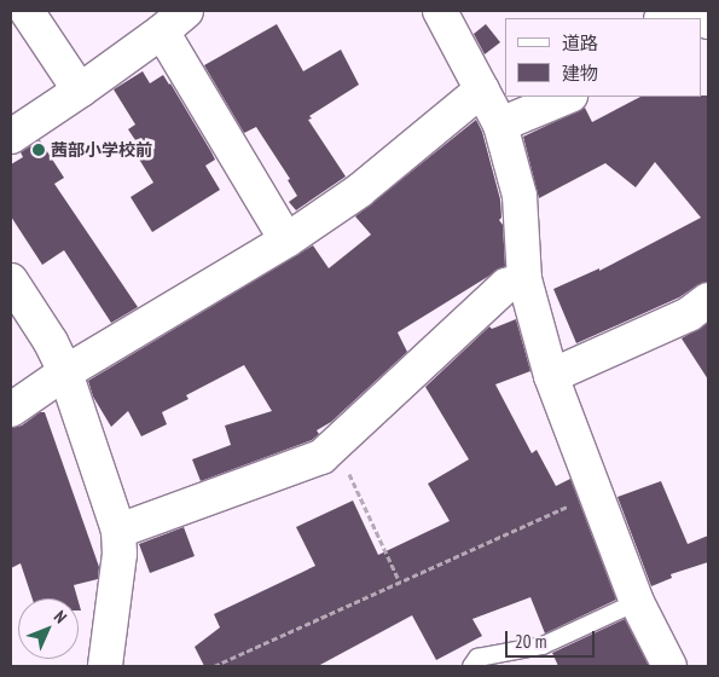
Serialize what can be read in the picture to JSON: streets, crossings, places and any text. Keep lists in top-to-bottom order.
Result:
{
  "places": ["茜部小学校前"],
  "legend": ["道路", "建物"],
  "scale_bar": "20 m",
  "north": "top right"
}
